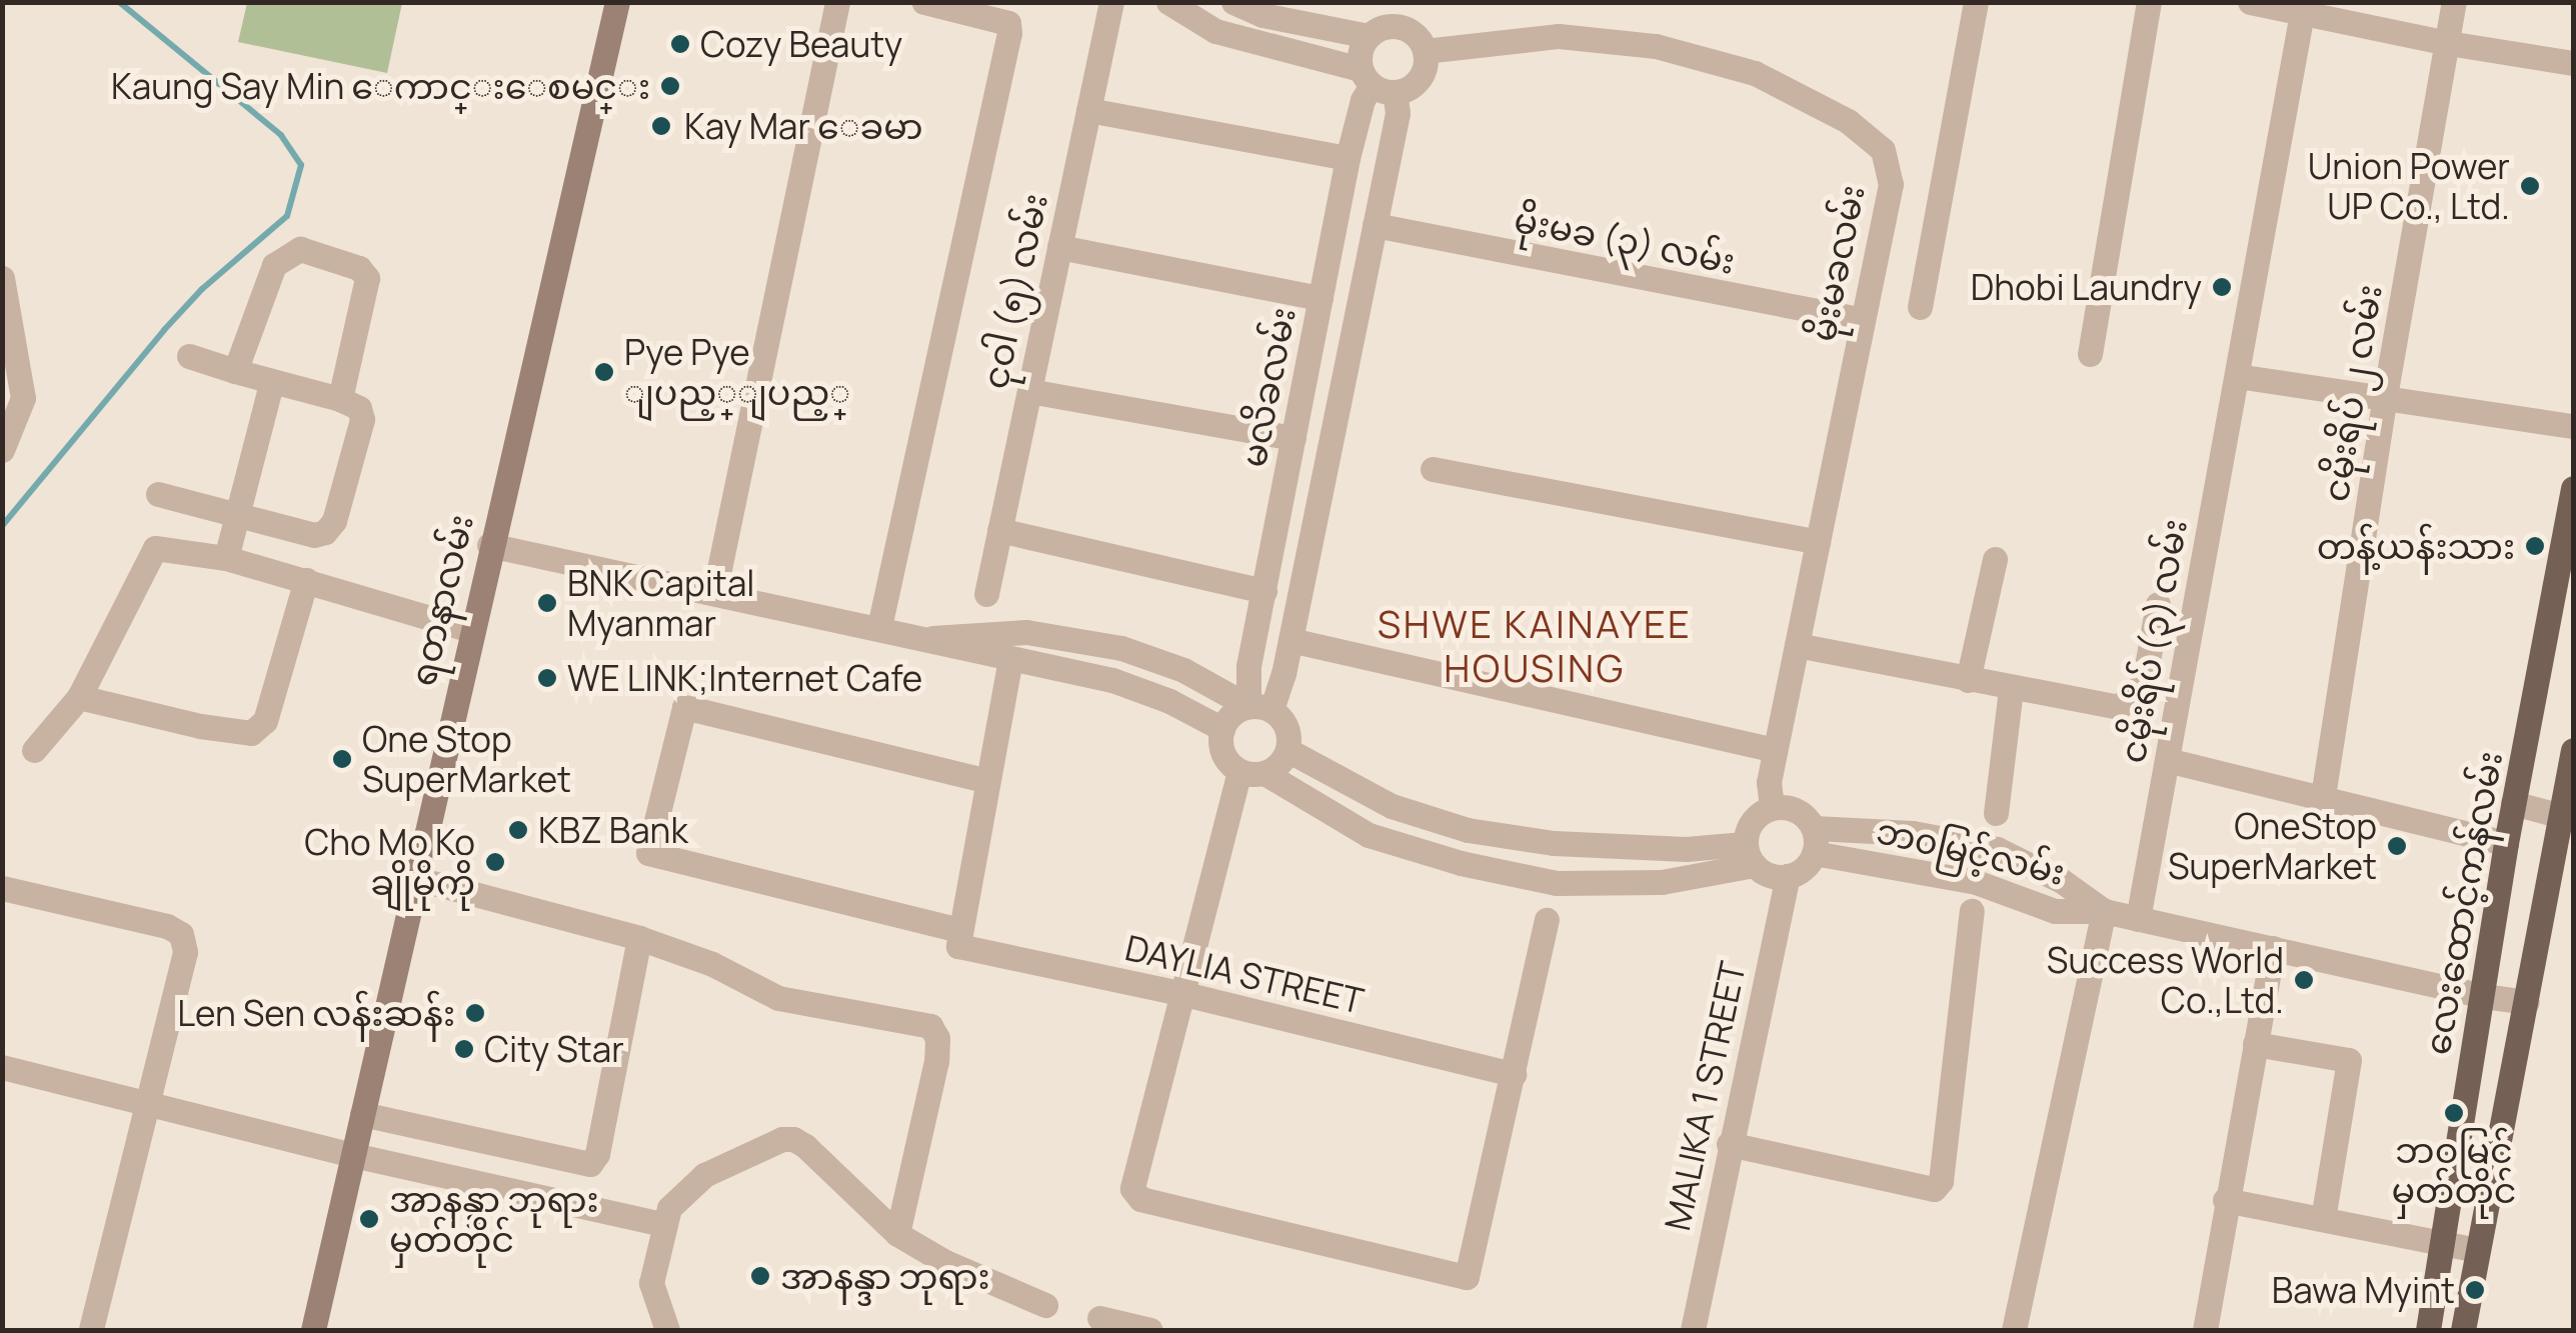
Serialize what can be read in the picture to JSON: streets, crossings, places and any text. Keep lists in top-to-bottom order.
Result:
{
  "streets": {
    "main road": ["ရတနာလမ်း", "လေးထောင့်ကန်လမ်း"],
    "street": [
      "မိုးမခ (၃) လမ်း",
      "မိုးမခလမ်း",
      "ငုဝါ (၅) လမ်း",
      "မလိခလမ်း",
      "ငမိုးရိပ် ၂ လမ်း",
      "ငမိုးရိပ် (၃) လမ်း",
      "ဘ၀မြင့်လမ်း",
      "DAYLIA STREET",
      "MALIKA 1 STREET"
    ]
  },
  "crossings": [
    ["မိုးမခ (၃) လမ်း", "မိုးမခလမ်း"],
    ["မိုးမခ (၃) လမ်း", "မလိခလမ်း"],
    ["မိုးမခလမ်း", "မလိခလမ်း"],
    ["မိုးမခလမ်း", "ဘ၀မြင့်လမ်း"],
    ["မိုးမခလမ်း", "MALIKA 1 STREET"],
    ["ဘ၀မြင့်လမ်း", "MALIKA 1 STREET"]
  ],
  "districts": ["SHWE KAINAYEE HOUSING"],
  "places": [
    "Cozy Beauty",
    "Kaung Say Min ေကာင္းေစမင္း",
    "Kay Mar ေခမာ",
    "Union Power UP Co., Ltd.",
    "Dhobi Laundry",
    "Pye Pye ျပည့္ျပည့္",
    "တန့်ယန်းသား",
    "BNK Capital Myanmar",
    "WE LINK;Internet Cafe",
    "One Stop SuperMarket",
    "KBZ Bank",
    "OneStop SuperMarket",
    "Cho Mo Ko ချိုမိုကို",
    "Success World Co.,Ltd.",
    "Len Sen လန်းဆန်း",
    "City Star",
    "ဘဝမြင့် မှတ်တိုင်",
    "အာနန္ဒာ ဘုရား မှတ်တိုင်",
    "အာနန္ဒာ ဘုရား",
    "Bawa Myint"
  ]
}
